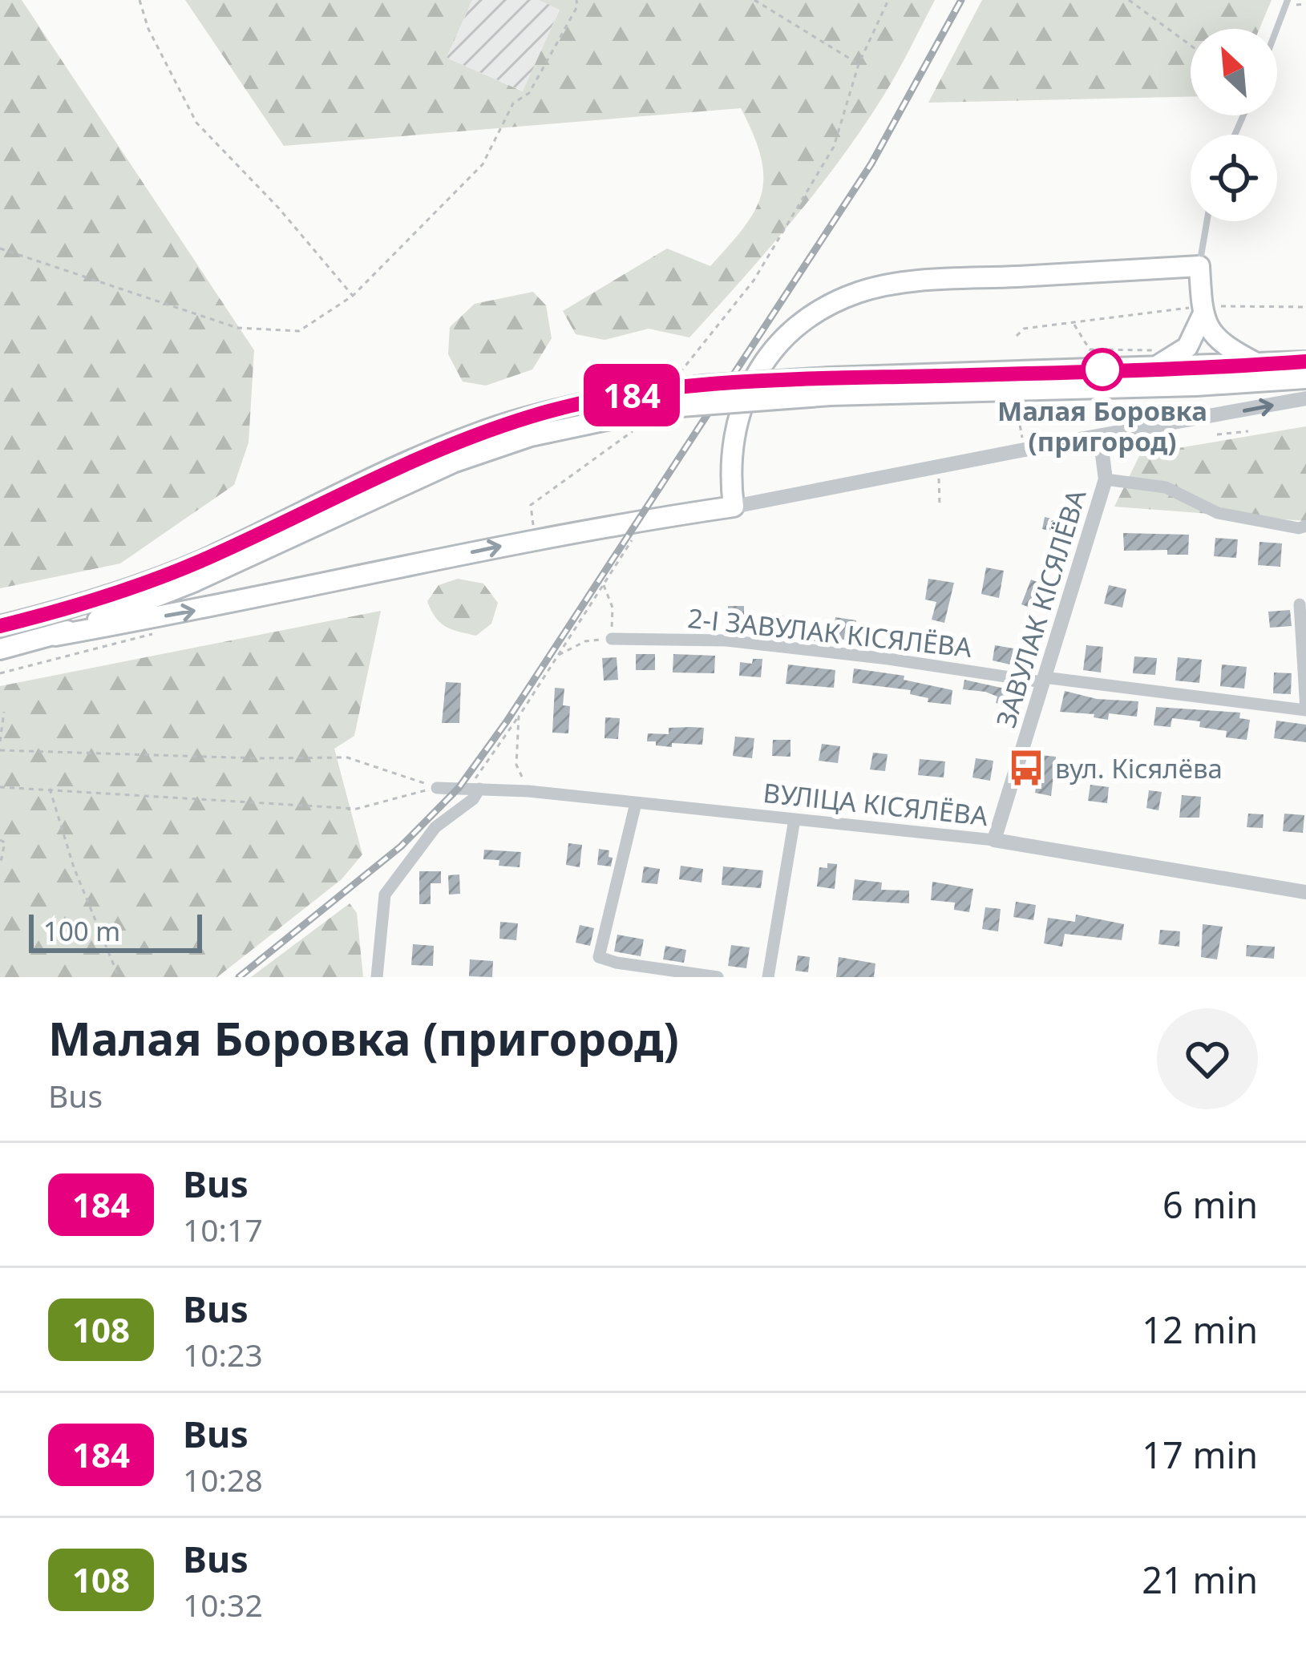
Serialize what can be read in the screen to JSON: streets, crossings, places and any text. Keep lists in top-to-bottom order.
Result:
{
  "streets": {
    "street": ["ЗАВУЛАК КІСЯЛЁВА", "2-І ЗАВУЛАК КІСЯЛЁВА", "ВУЛІЦА КІСЯЛЁВА"]
  },
  "crossings": [
    ["ЗАВУЛАК КІСЯЛЁВА", "2-І ЗАВУЛАК КІСЯЛЁВА"],
    ["ЗАВУЛАК КІСЯЛЁВА", "ВУЛІЦА КІСЯЛЁВА"]
  ],
  "places": {
    "other": ["Малая Боровка (пригород)"],
    "bus stop": ["вул. Кісялёва"]
  },
  "lines": ["bus line 184"],
  "scale_bar": "100 m",
  "north": "top left",
  "page": {
    "on_map": "184",
    "scale": "100 m",
    "heading": ["Малая Боровка (пригород)", "Bus"],
    "list": [
      {
        "mark": "184",
        "name": "Bus",
        "note": "10:17",
        "value": "6 min"
      },
      {
        "mark": "108",
        "name": "Bus",
        "note": "10:23",
        "value": "12 min"
      },
      {
        "mark": "184",
        "name": "Bus",
        "note": "10:28",
        "value": "17 min"
      },
      {
        "mark": "108",
        "name": "Bus",
        "note": "10:32",
        "value": "21 min"
      }
    ]
  }
}
